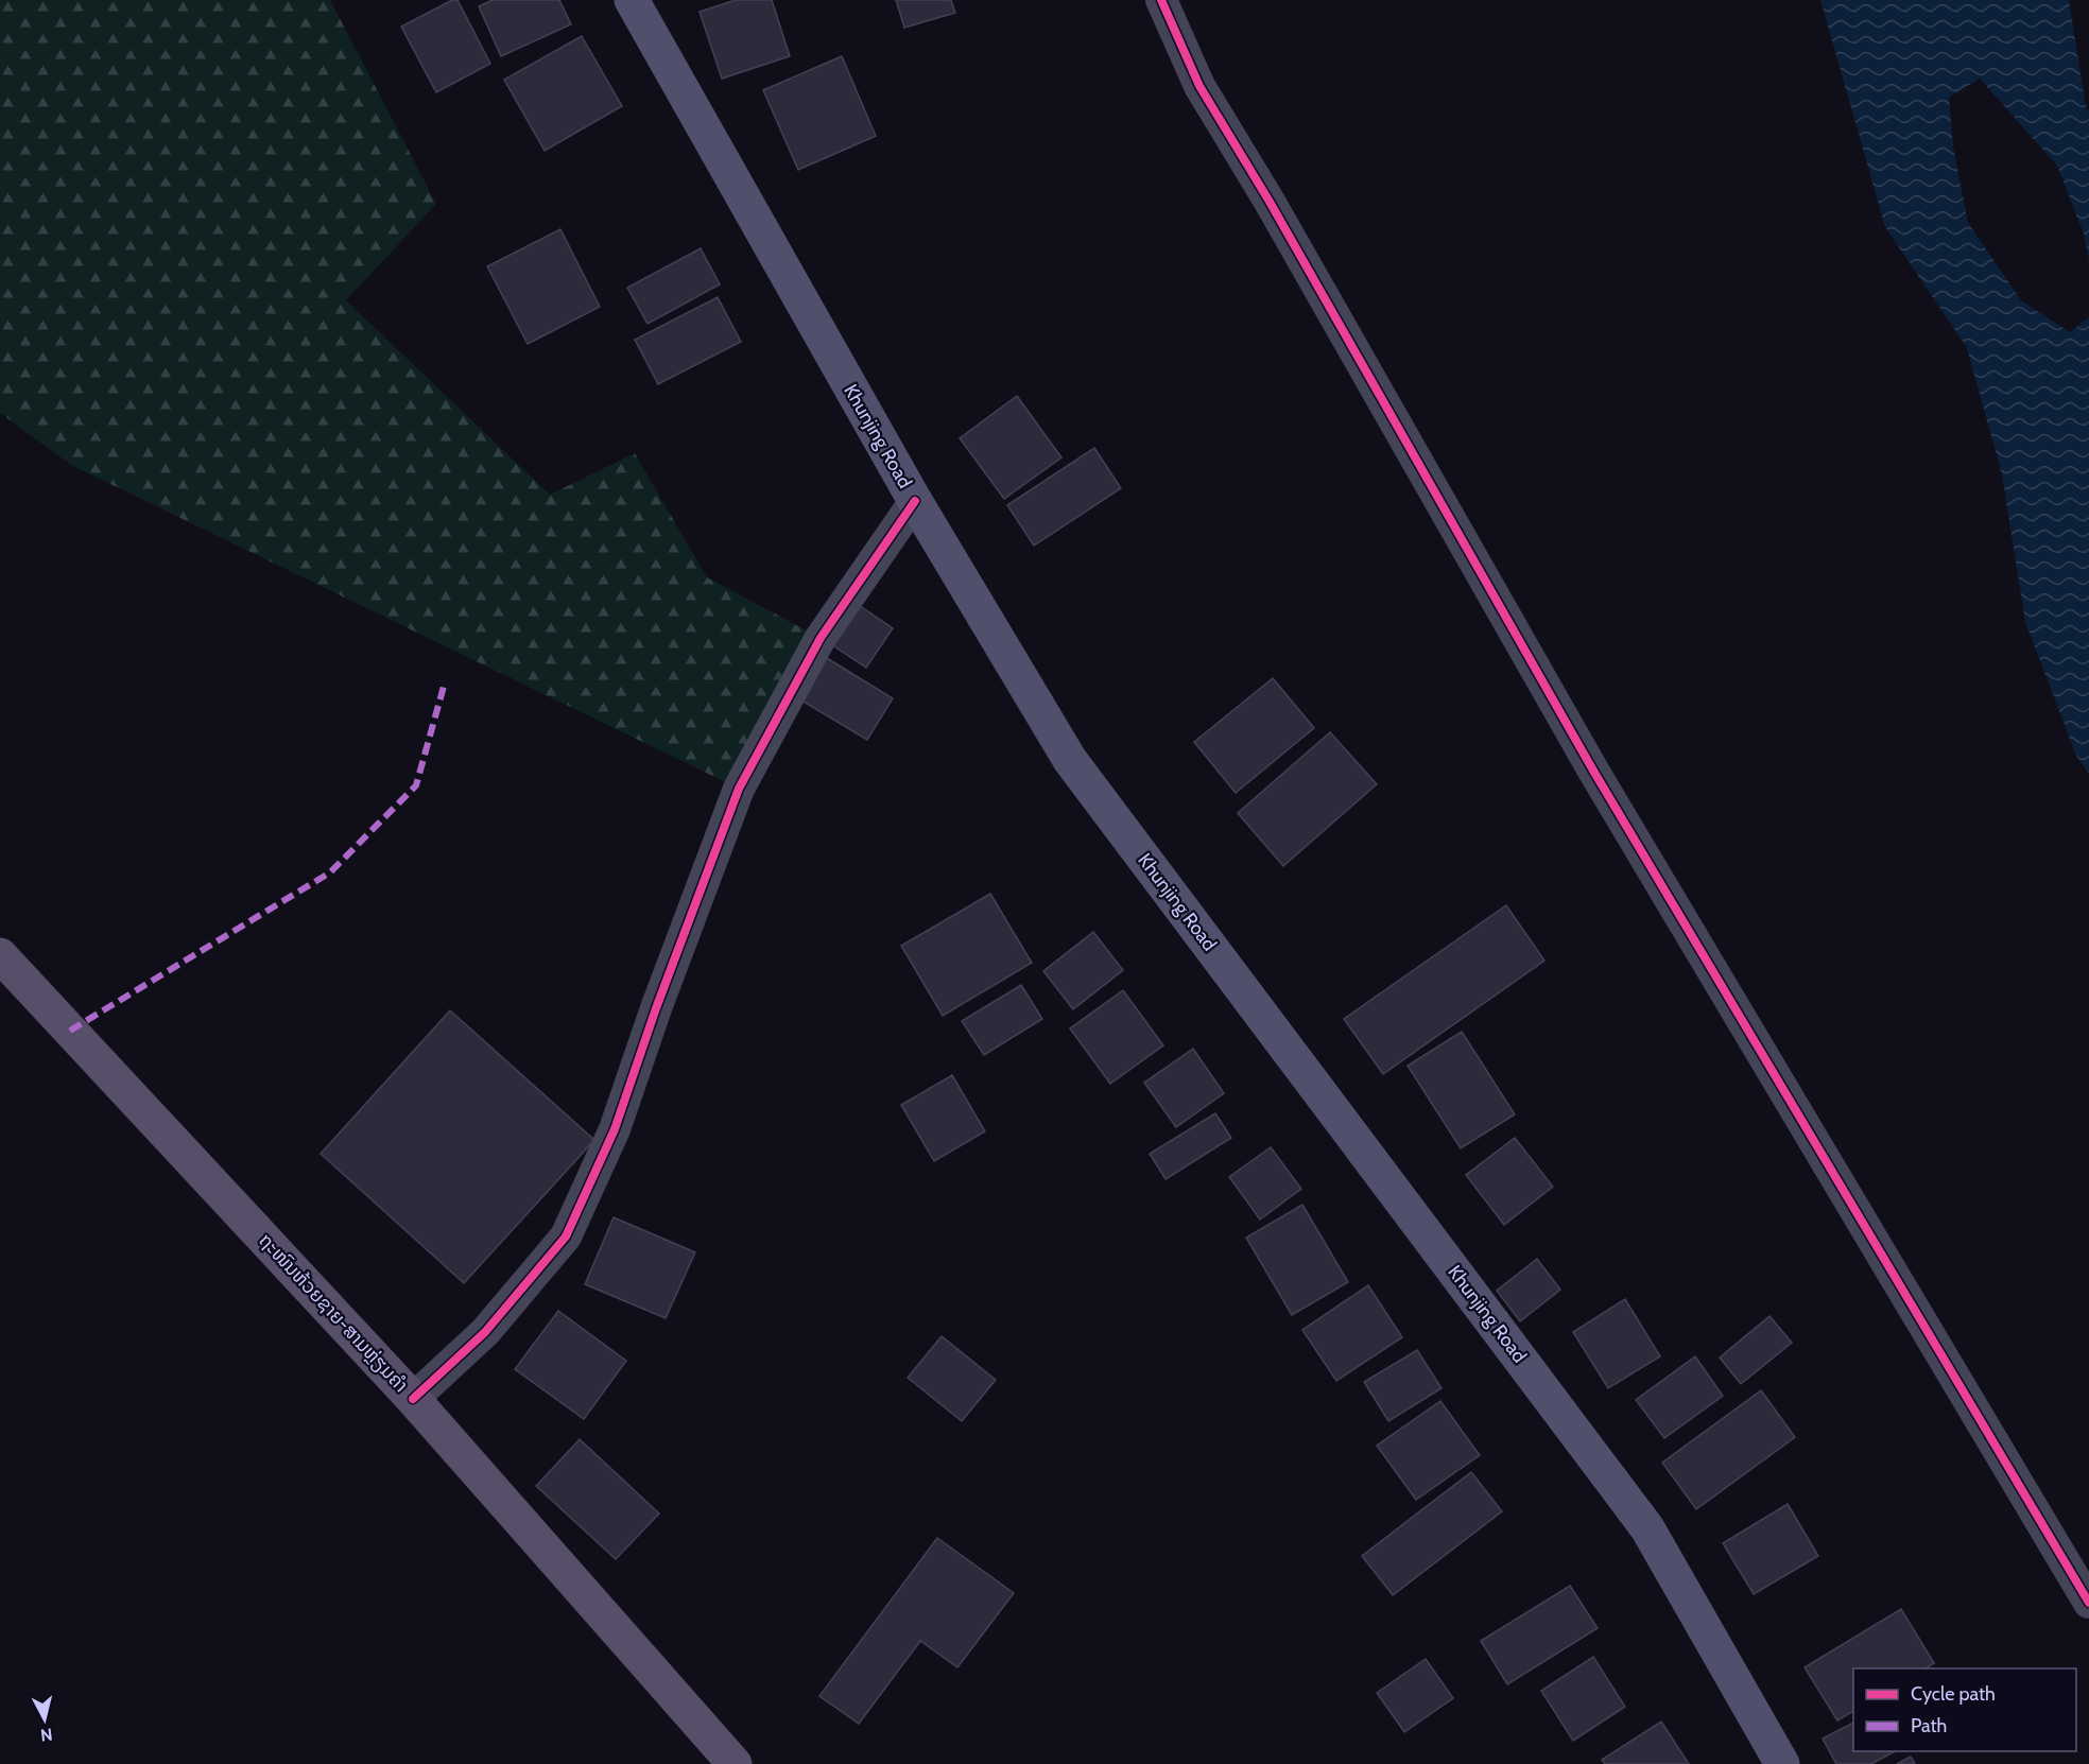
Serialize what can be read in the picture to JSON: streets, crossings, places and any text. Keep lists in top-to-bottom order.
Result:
{
  "streets": {
    "main road": ["Khunjing Road", "ຖະໜົນຫ້ວຍຊາຍ-ສາມຫຼ່ຽມຄຳ"]
  },
  "legend": ["Cycle path", "Path"],
  "north": "bottom"
}
